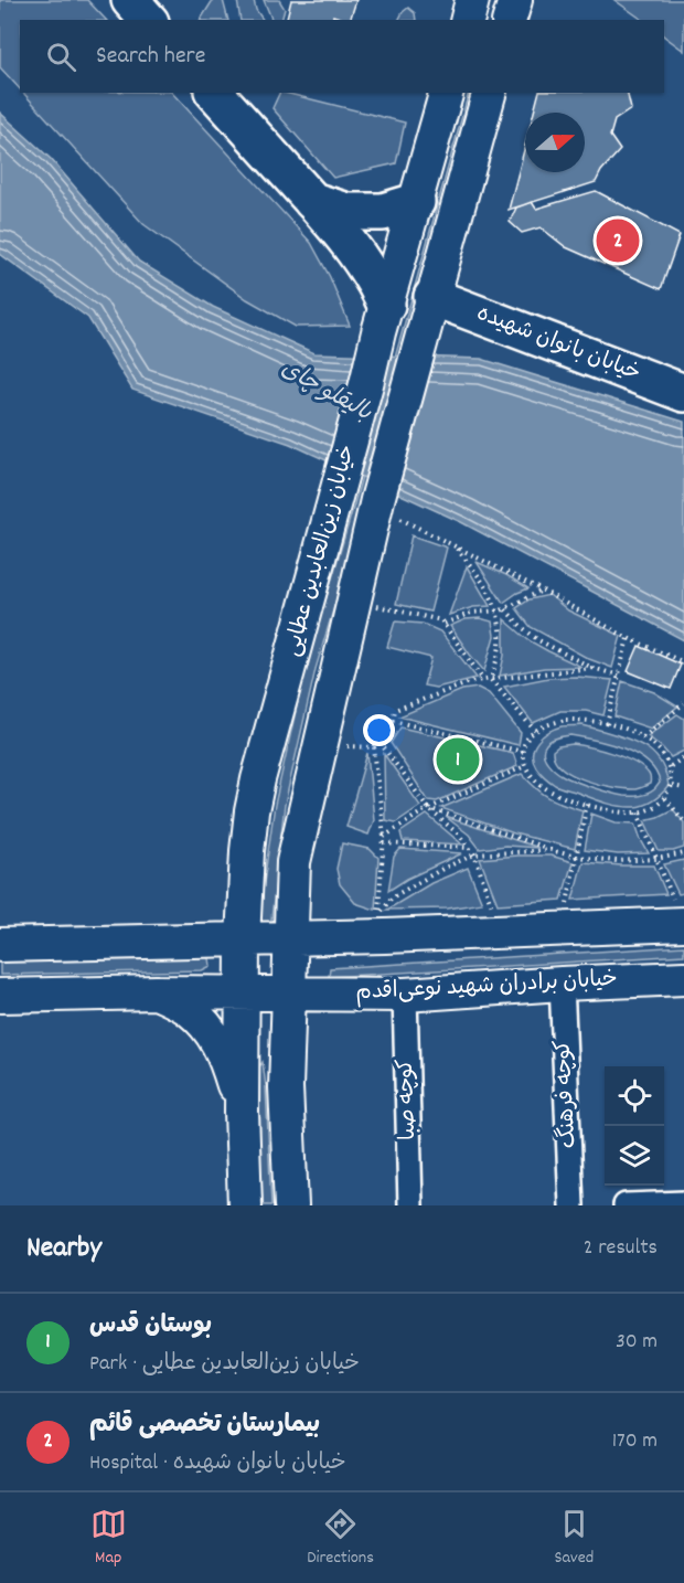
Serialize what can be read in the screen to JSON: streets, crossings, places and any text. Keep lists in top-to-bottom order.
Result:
{
  "streets": {
    "main road": ["خیابان بانوان شهیده", "خیابان زین‌العابدین عطایی", "خیابان برادران شهید نوعی‌اقدم"],
    "street": ["کوچه فرهنگ", "کوچه صبا"]
  },
  "crossings": [
    ["خیابان بانوان شهیده", "خیابان زین‌العابدین عطایی"],
    ["خیابان زین‌العابدین عطایی", "خیابان برادران شهید نوعی‌اقدم"],
    ["خیابان برادران شهید نوعی‌اقدم", "کوچه فرهنگ"],
    ["خیابان برادران شهید نوعی‌اقدم", "کوچه صبا"]
  ],
  "water": ["بالیقلو چای"],
  "north": "right",
  "page": {
    "search": "Search here",
    "pins": ["2", "1"],
    "heading": ["Nearby", "2 results"],
    "list": [
      {
        "mark": "1",
        "name": "بوستان قدس",
        "note": "Park · خیابان زین‌العابدین عطایی",
        "value": "30 m"
      },
      {
        "mark": "2",
        "name": "بیمارستان تخصصی قائم",
        "note": "Hospital · خیابان بانوان شهیده",
        "value": "170 m"
      }
    ],
    "nav": ["Map", "Directions", "Saved"]
  }
}
